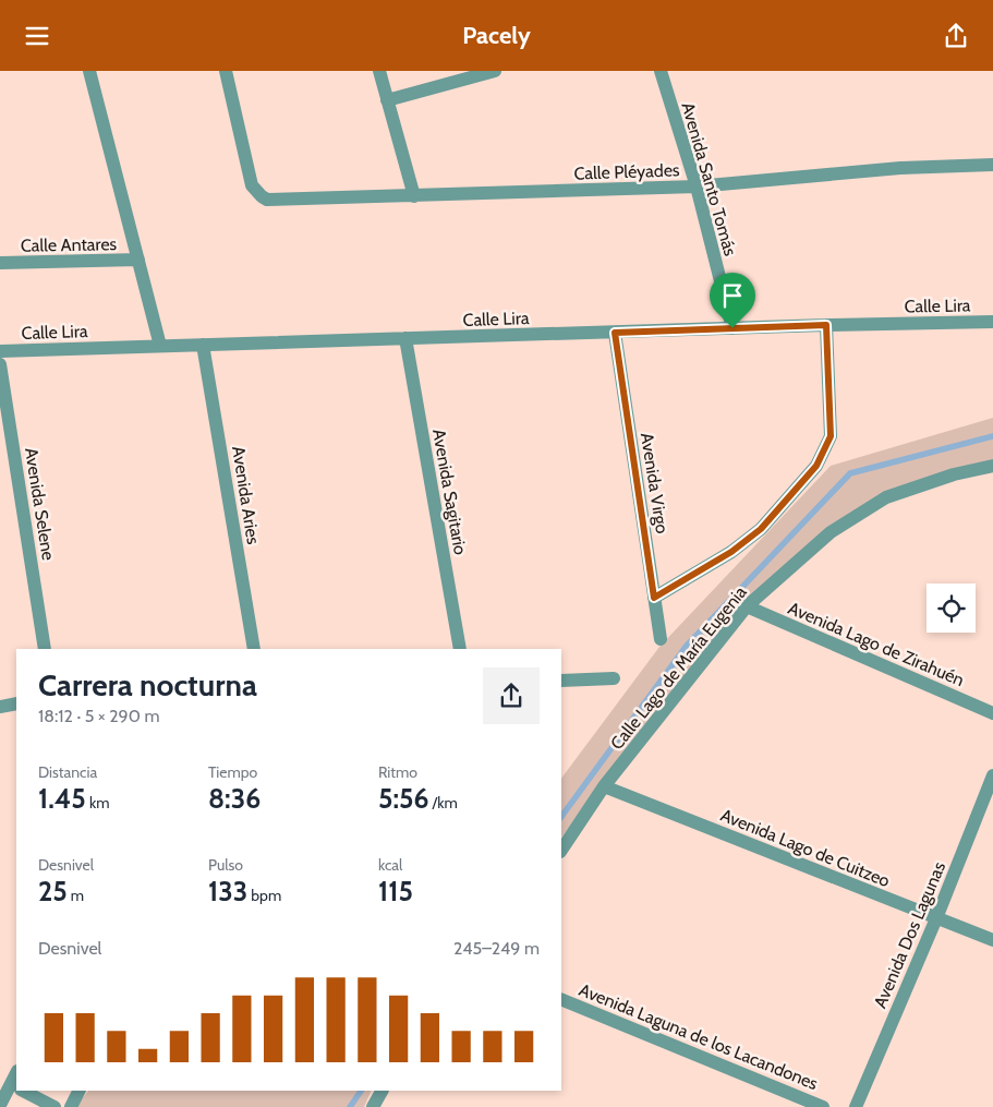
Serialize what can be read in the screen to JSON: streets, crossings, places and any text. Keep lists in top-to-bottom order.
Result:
{
  "streets": {
    "street": [
      "Calle Pléyades",
      "Avenida Santo Tomás",
      "Calle Antares",
      "Calle Lira",
      "Avenida Virgo",
      "Avenida Sagitario",
      "Avenida Aries",
      "Avenida Selene",
      "Avenida Lago de Zirahuén",
      "Calle Lago de María Eugenia",
      "Avenida Lago de Cuitzeo",
      "Avenida Dos Lagunas",
      "Avenida Laguna de los Lacandones"
    ]
  },
  "crossings": [
    ["Calle Pléyades", "Avenida Santo Tomás"],
    ["Avenida Santo Tomás", "Calle Lira"],
    ["Calle Lira", "Avenida Virgo"],
    ["Calle Lira", "Avenida Sagitario"],
    ["Calle Lira", "Avenida Aries"],
    ["Avenida Lago de Zirahuén", "Calle Lago de María Eugenia"],
    ["Calle Lago de María Eugenia", "Avenida Lago de Cuitzeo"],
    ["Avenida Lago de Cuitzeo", "Avenida Dos Lagunas"]
  ],
  "page": {
    "header": "Pacely",
    "heading": ["Carrera nocturna", "18:12 · 5 × 290 m"],
    "stats": [
      ["Distancia", "1.45 km"],
      ["Tiempo", "8:36"],
      ["Ritmo", "5:56 /km"],
      ["Desnivel", "25 m"],
      ["Pulso", "133 bpm"],
      ["kcal", "115"]
    ],
    "chart": ["Desnivel", "245–249 m"]
  }
}
